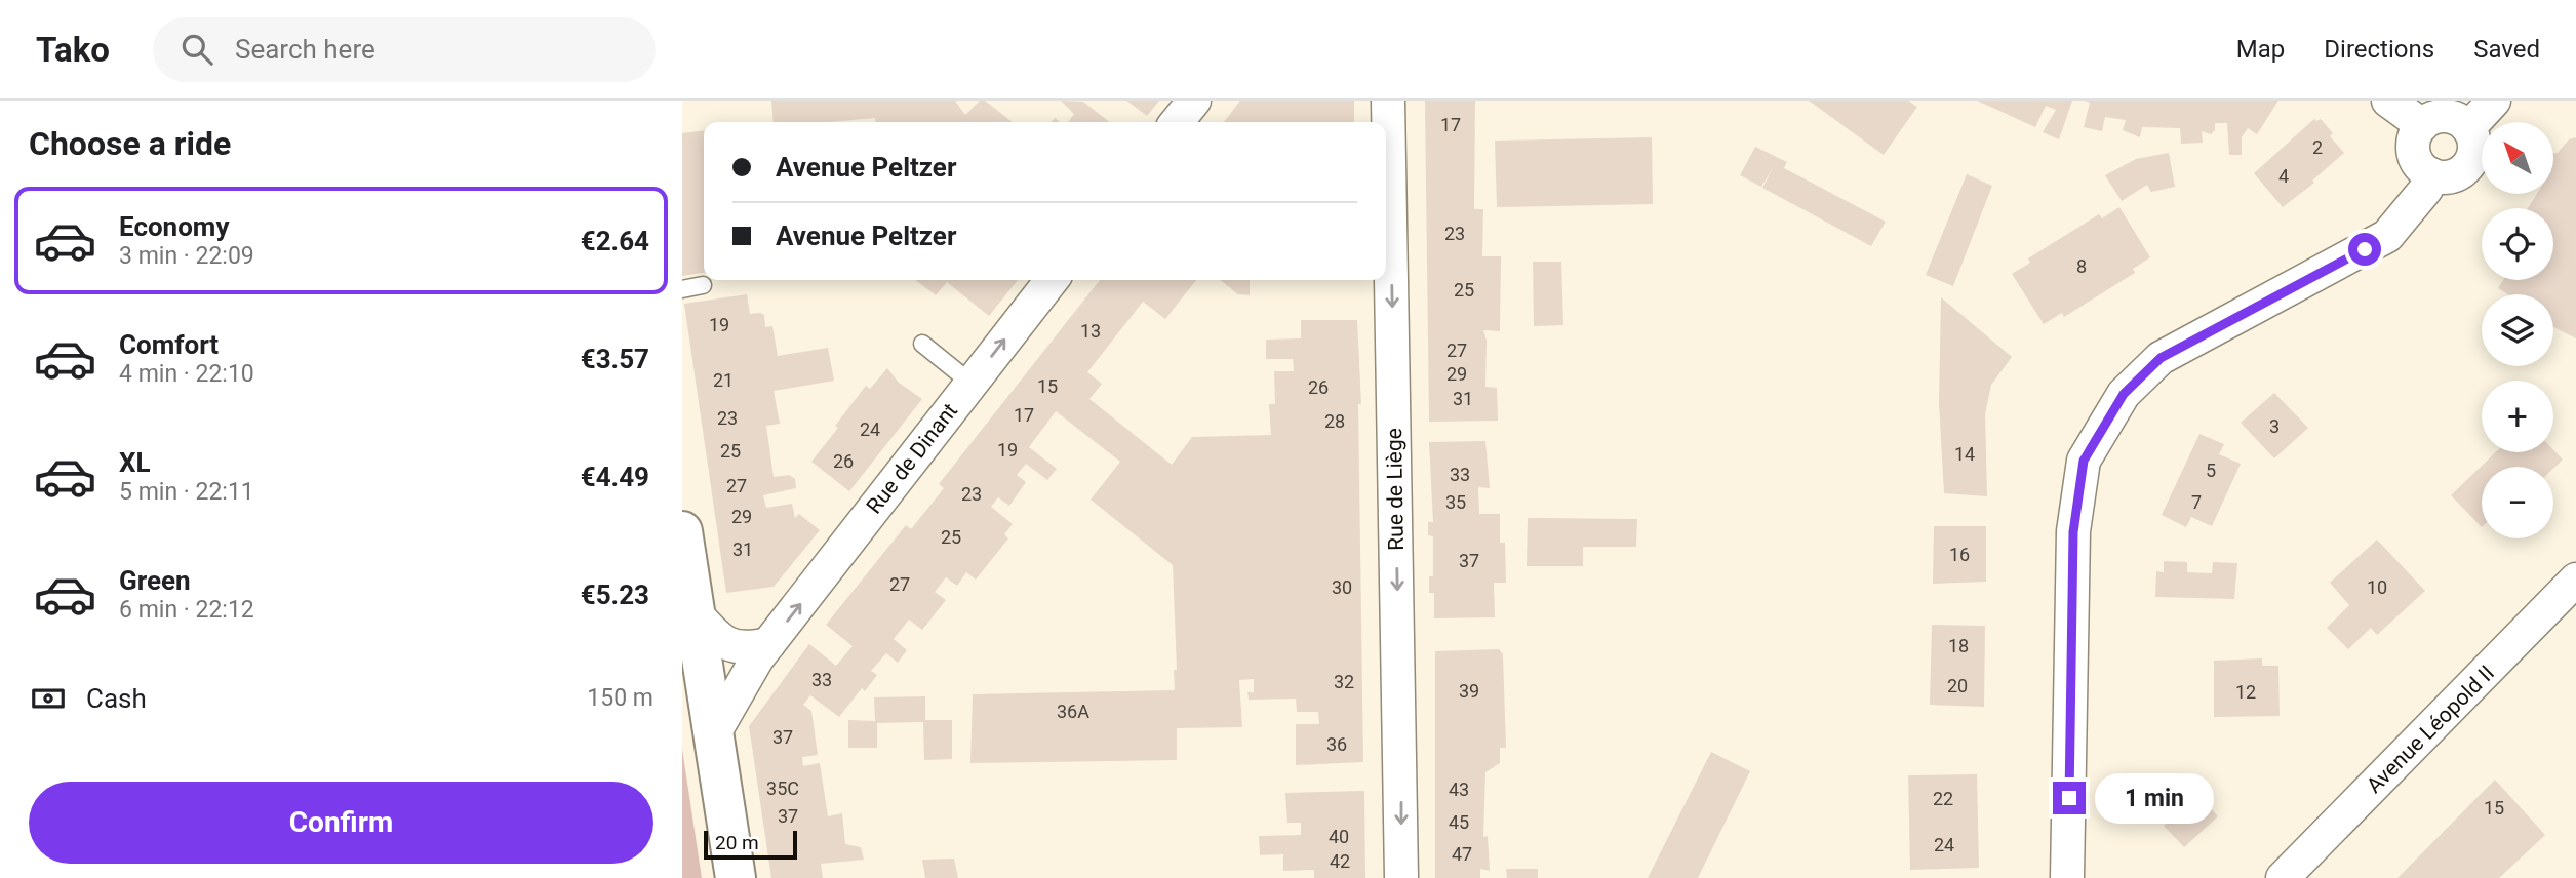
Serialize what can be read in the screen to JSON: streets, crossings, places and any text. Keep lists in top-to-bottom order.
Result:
{
  "streets": {
    "street": ["Rue de Dinant", "Rue de Liège", "Avenue Léopold II"]
  },
  "one_way": ["Rue de Dinant", "Rue de Liège"],
  "house_numbers": [
    "17",
    "2",
    "4",
    "23",
    "8",
    "25",
    "19",
    "13",
    "27",
    "29",
    "21",
    "15",
    "26",
    "31",
    "17",
    "23",
    "28",
    "3",
    "24",
    "19",
    "25",
    "14",
    "26",
    "5",
    "33",
    "27",
    "23",
    "35",
    "7",
    "29",
    "25",
    "31",
    "16",
    "37",
    "27",
    "30",
    "10",
    "18",
    "33",
    "32",
    "20",
    "39",
    "12",
    "36A",
    "37",
    "36",
    "35C",
    "43",
    "22",
    "15",
    "37",
    "45",
    "40",
    "24",
    "47",
    "42"
  ],
  "scale_bar": "20 m",
  "north": "top left",
  "page": {
    "header": "Tako",
    "search": "Search here",
    "nav": ["Map", "Directions", "Saved"],
    "heading": "Choose a ride",
    "map_buttons": ["+", "−"],
    "banner": ["Avenue Peltzer", "Avenue Peltzer"],
    "list": [
      {
        "name": "Economy",
        "note": "3 min · 22:09",
        "value": "€2.64"
      },
      {
        "name": "Comfort",
        "note": "4 min · 22:10",
        "value": "€3.57"
      },
      {
        "name": "XL",
        "note": "5 min · 22:11",
        "value": "€4.49"
      },
      {
        "name": "Green",
        "note": "6 min · 22:12",
        "value": "€5.23"
      }
    ],
    "pay": ["Cash", "150 m"],
    "buttons": "Confirm",
    "bubble": "1 min",
    "scale": "20 m"
  }
}
